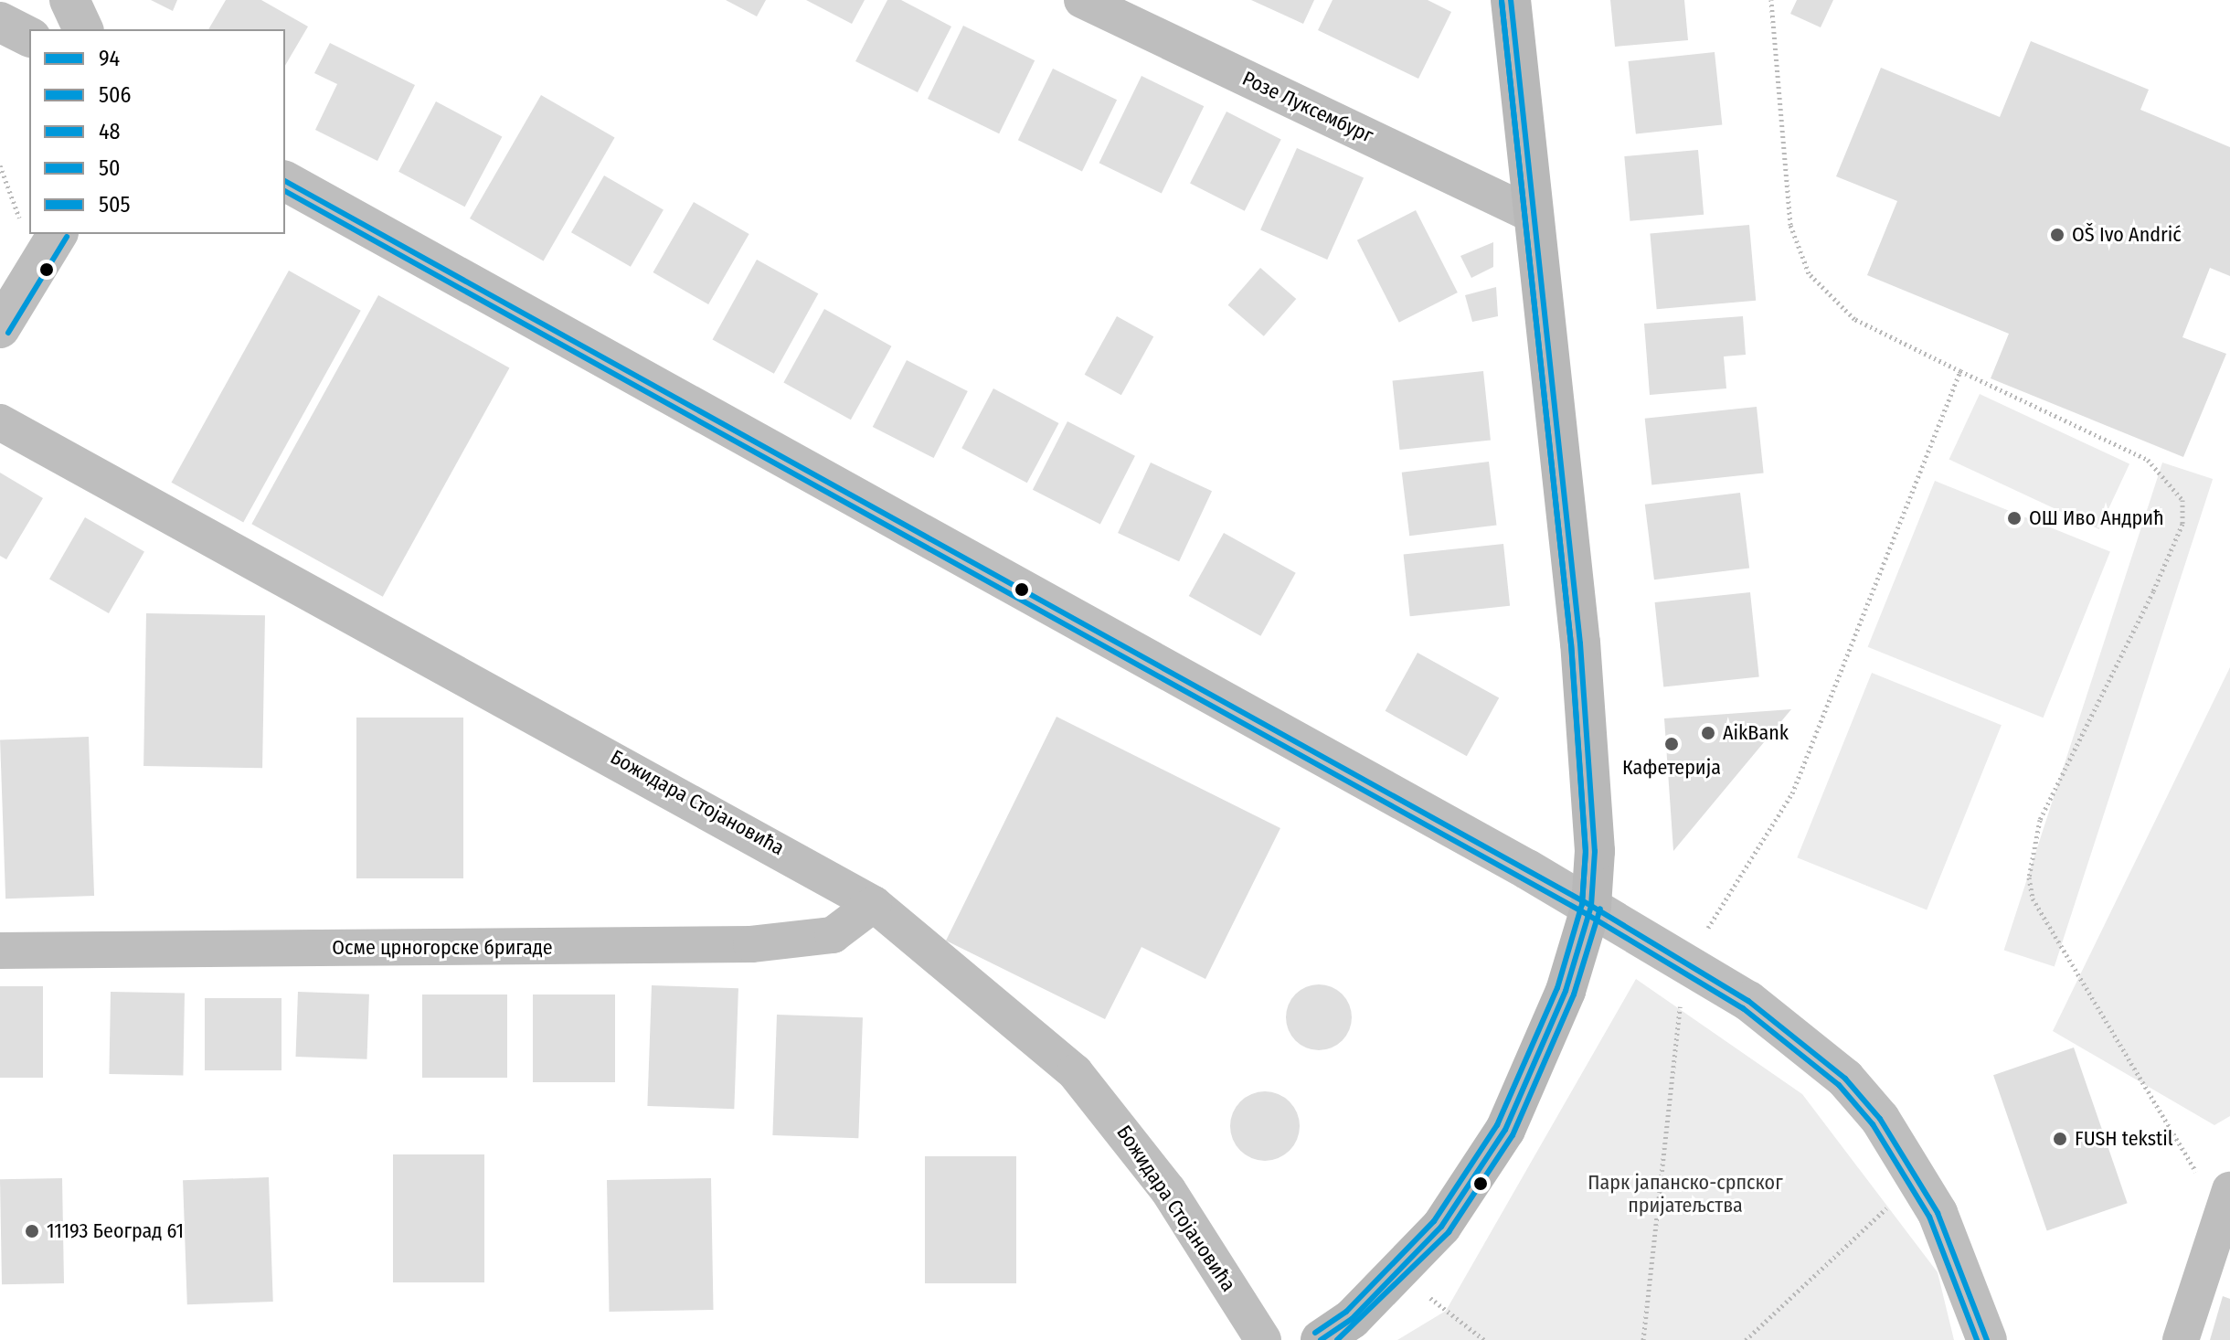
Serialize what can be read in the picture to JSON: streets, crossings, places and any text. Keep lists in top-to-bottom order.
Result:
{
  "streets": {
    "street": ["Розе Луксембург", "Божидара Стојановића", "Осме црногорске бригаде"]
  },
  "crossings": [
    ["Божидара Стојановића", "Осме црногорске бригаде"]
  ],
  "parks": ["Парк јапанско-српског пријатељства"],
  "places": [
    "OŠ Ivo Andrić",
    "ОШ Иво Андрић",
    "AikBank",
    "Кафетерија",
    "FUSH tekstil",
    "11193 Београд 61"
  ],
  "lines": [
    "transit line 94",
    "transit line 48",
    "transit line 50",
    "transit line 506",
    "transit line 505"
  ],
  "legend": [
    "94",
    "506",
    "48",
    "50",
    "505"
  ]
}
